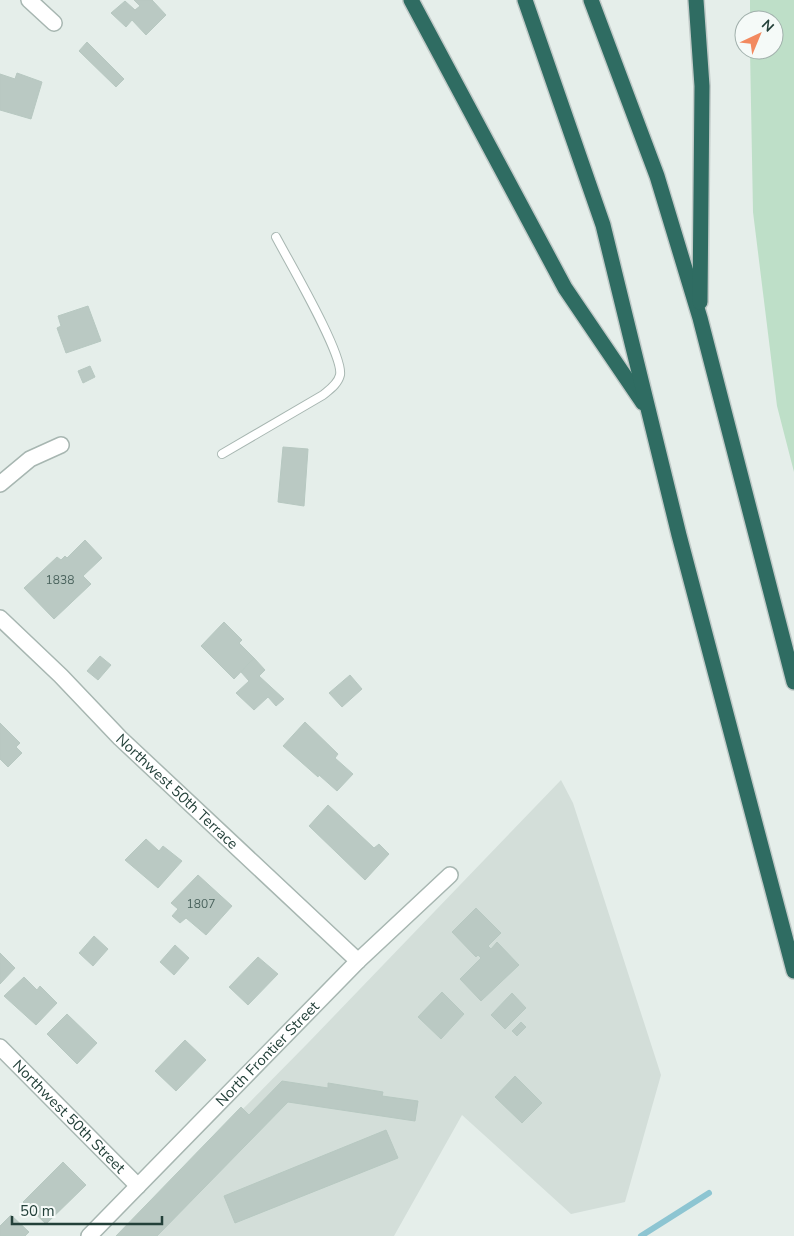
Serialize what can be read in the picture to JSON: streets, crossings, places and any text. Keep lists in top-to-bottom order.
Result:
{
  "streets": {
    "street": ["Northwest 50th Terrace", "North Frontier Street", "Northwest 50th Street"]
  },
  "crossings": [
    ["Northwest 50th Terrace", "North Frontier Street"],
    ["North Frontier Street", "Northwest 50th Street"]
  ],
  "house_numbers": ["1838", "1807"],
  "scale_bar": "50 m",
  "north": "top right"
}
